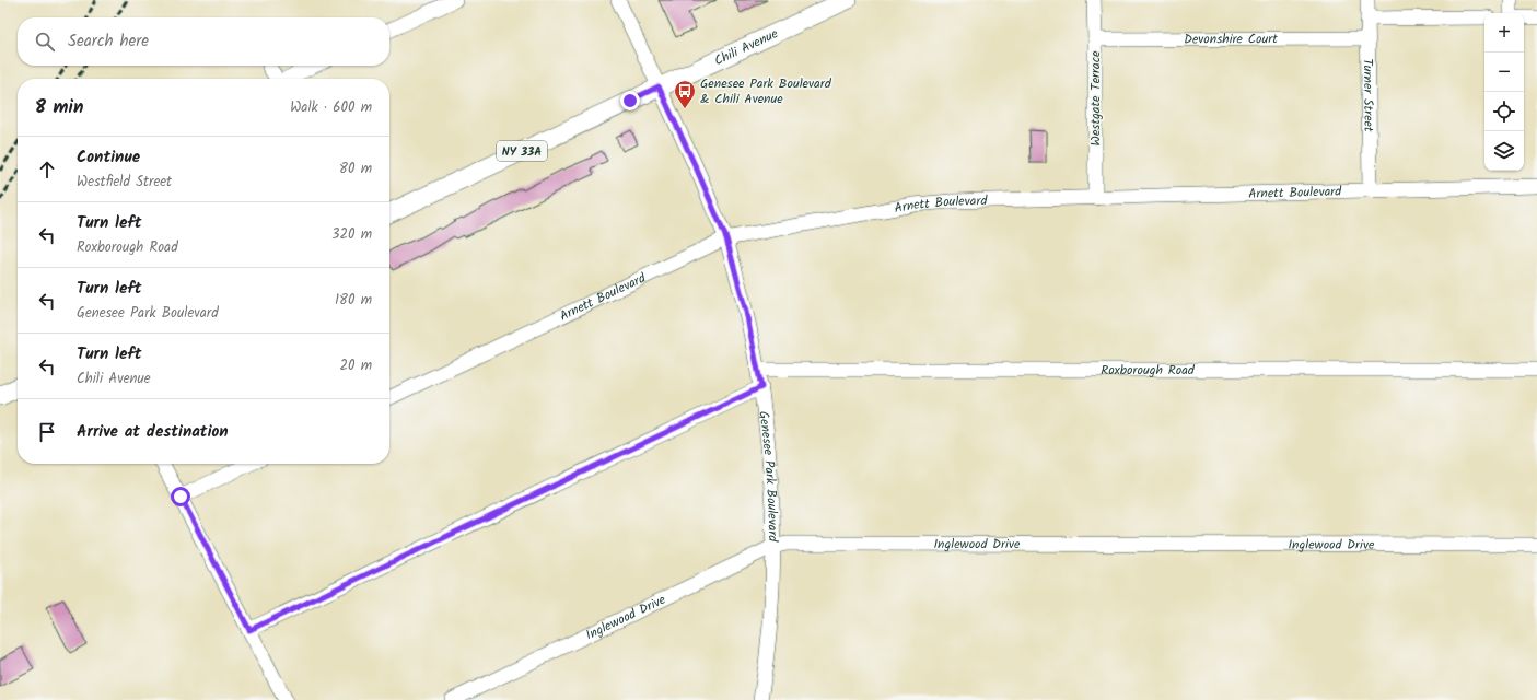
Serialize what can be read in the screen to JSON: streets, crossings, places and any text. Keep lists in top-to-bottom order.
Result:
{
  "streets": {
    "main road": ["Chili Avenue", "NY 33A"],
    "street": [
      "Devonshire Court",
      "Turner Street",
      "Westgate Terrace",
      "Arnett Boulevard",
      "Roxborough Road",
      "Genesee Park Boulevard",
      "Inglewood Drive"
    ]
  },
  "crossings": [
    ["Devonshire Court", "Turner Street"],
    ["Devonshire Court", "Westgate Terrace"],
    ["Chili Avenue", "Genesee Park Boulevard"],
    ["Turner Street", "Arnett Boulevard"],
    ["Westgate Terrace", "Arnett Boulevard"],
    ["Arnett Boulevard", "Genesee Park Boulevard"],
    ["Roxborough Road", "Genesee Park Boulevard"],
    ["Genesee Park Boulevard", "Inglewood Drive"]
  ],
  "places": {
    "bus stop": ["Genesee Park Boulevard & Chili Avenue"]
  },
  "page": {
    "map_buttons": ["+", "−"],
    "search": "Search here",
    "heading": ["8 min", "Walk · 600 m"],
    "list": [
      ["Continue", "Westfield Street", "80 m"],
      ["Turn left", "Roxborough Road", "320 m"],
      ["Turn left", "Genesee Park Boulevard", "180 m"],
      ["Turn left", "Chili Avenue", "20 m"],
      "Arrive at destination"
    ]
  }
}
